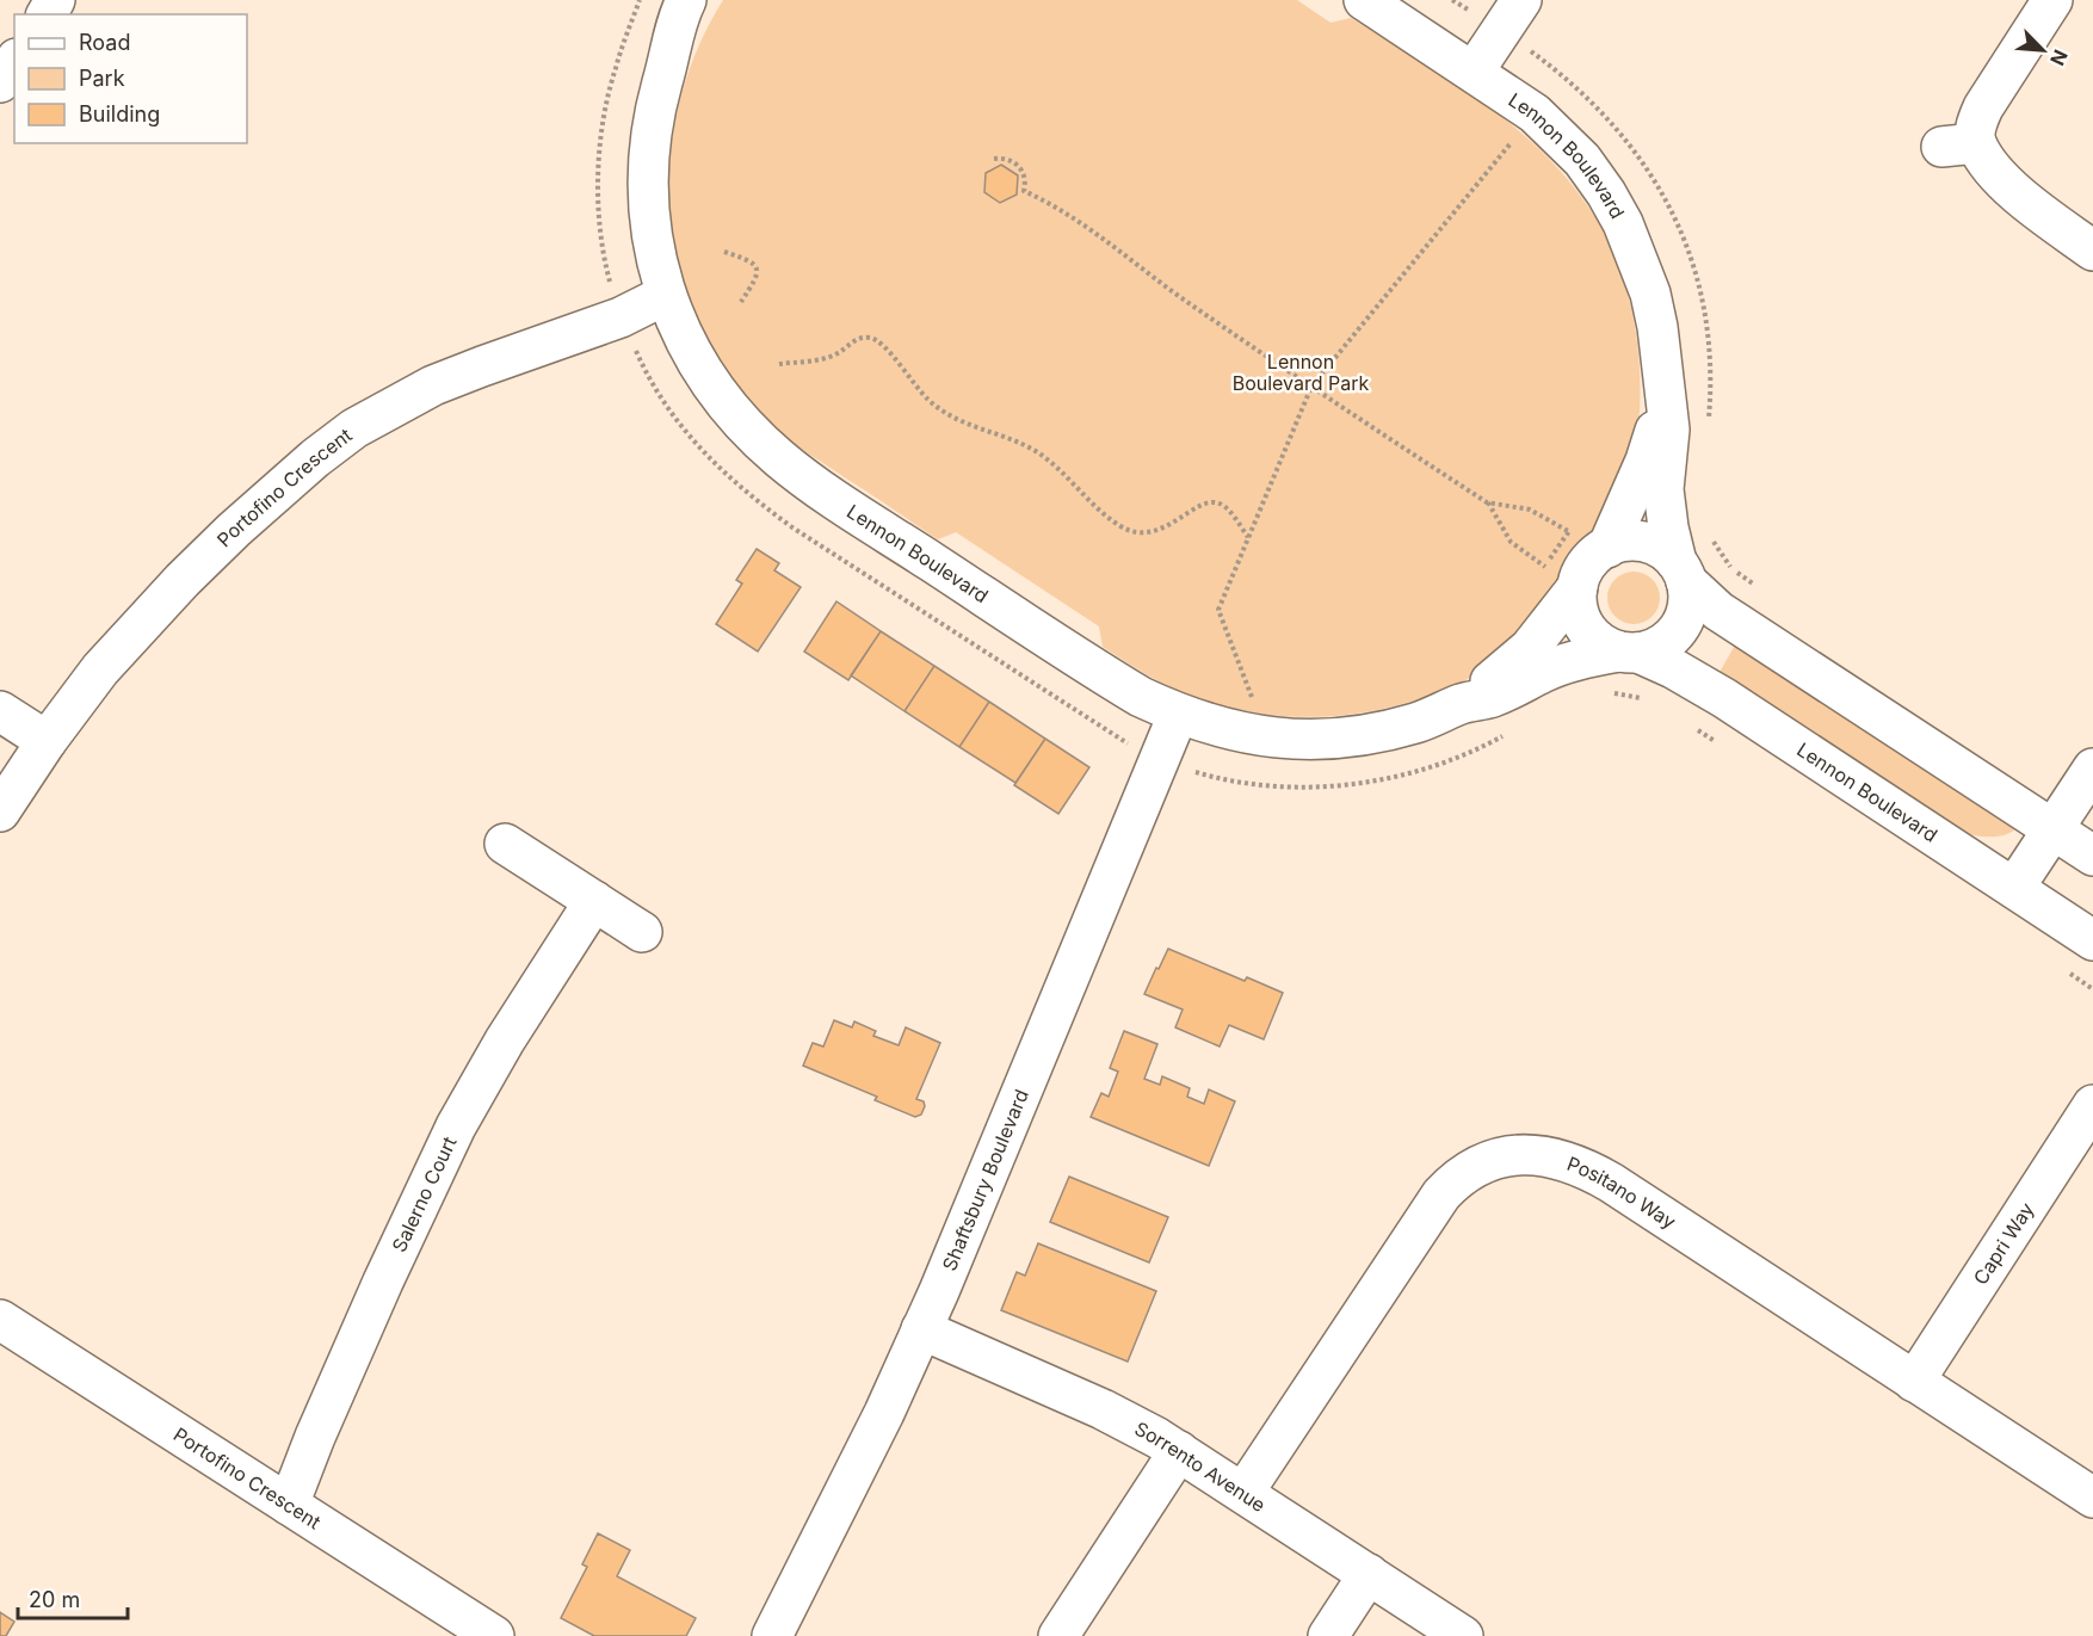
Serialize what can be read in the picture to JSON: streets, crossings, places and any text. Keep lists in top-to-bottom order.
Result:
{
  "streets": {
    "street": [
      "Lennon Boulevard",
      "Portofino Crescent",
      "Shaftsbury Boulevard",
      "Salerno Court",
      "Positano Way",
      "Capri Way",
      "Sorrento Avenue"
    ]
  },
  "crossings": [
    ["Lennon Boulevard", "Portofino Crescent"],
    ["Lennon Boulevard", "Shaftsbury Boulevard"],
    ["Portofino Crescent", "Salerno Court"],
    ["Shaftsbury Boulevard", "Sorrento Avenue"],
    ["Positano Way", "Capri Way"],
    ["Positano Way", "Sorrento Avenue"]
  ],
  "parks": ["Lennon Boulevard Park"],
  "legend": ["Road", "Park", "Building"],
  "scale_bar": "20 m",
  "north": "bottom right"
}
